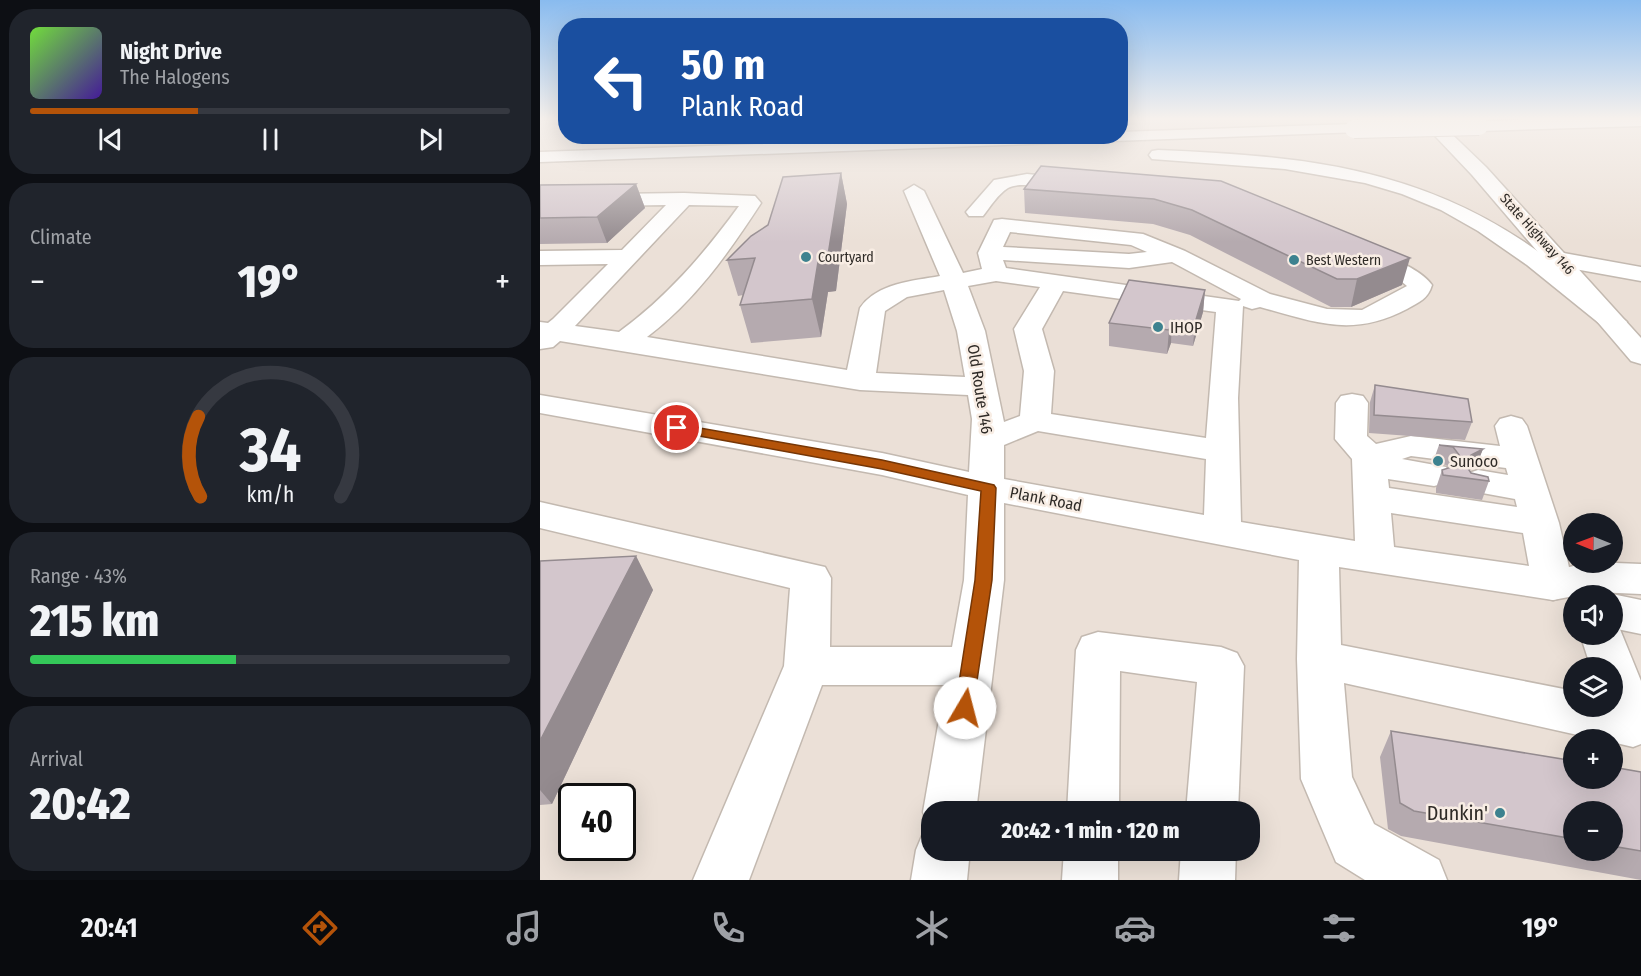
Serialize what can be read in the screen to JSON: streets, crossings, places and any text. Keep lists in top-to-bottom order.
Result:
{
  "streets": {
    "main road": ["State Highway 146", "Old Route 146", "Plank Road"]
  },
  "crossings": [
    ["Old Route 146", "Plank Road"]
  ],
  "places": [
    "Courtyard",
    "Best Western",
    "IHOP",
    "Sunoco",
    "Dunkin'"
  ],
  "north": "left",
  "page": {
    "turn": ["50 m", "Plank Road"],
    "song": ["Night Drive", "The Halogens"],
    "tile": [
      "Climate",
      ["Range · 43%", "215 km"],
      ["Arrival", "20:42"]
    ],
    "heat": ["−", "19°", "+"],
    "map_buttons": ["+", "−"],
    "limit": "40",
    "trip": "20:42 · 1 min · 120 m",
    "tabs": ["20:41", "19°"],
    "gauge": ["34", "km/h"]
  }
}
